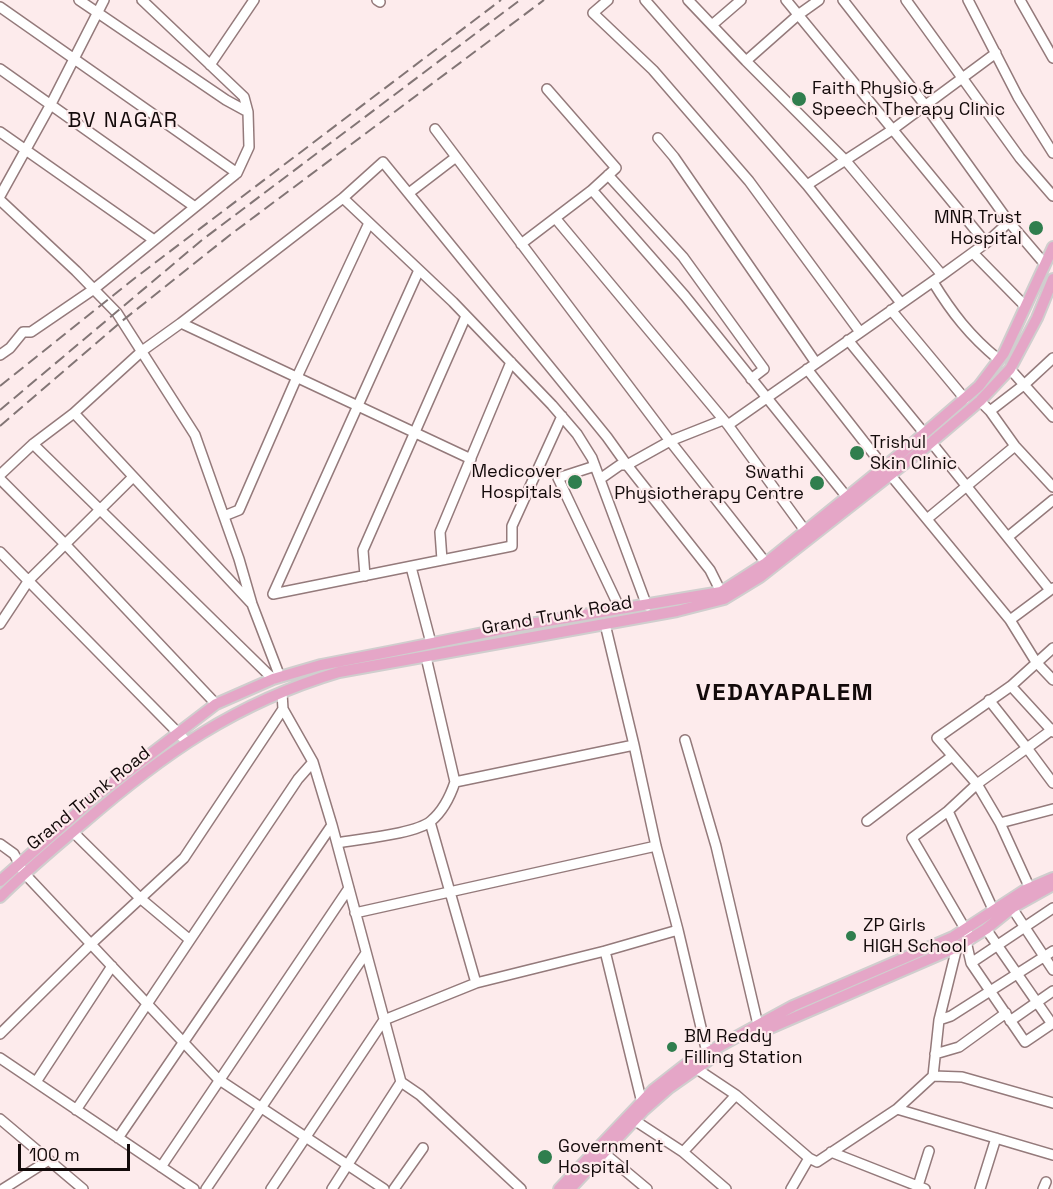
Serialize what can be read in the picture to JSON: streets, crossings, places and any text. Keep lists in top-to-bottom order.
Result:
{
  "streets": {
    "main road": ["Grand Trunk Road"]
  },
  "districts": ["BV NAGAR", "VEDAYAPALEM"],
  "places": [
    "Faith Physio & Speech Therapy Clinic",
    "MNR Trust Hospital",
    "Trishul Skin Clinic",
    "Medicover Hospitals",
    "Swathi Physiotherapy Centre",
    "ZP Girls HIGH School",
    "BM Reddy Filling Station",
    "Government Hospital"
  ],
  "scale_bar": "100 m"
}
